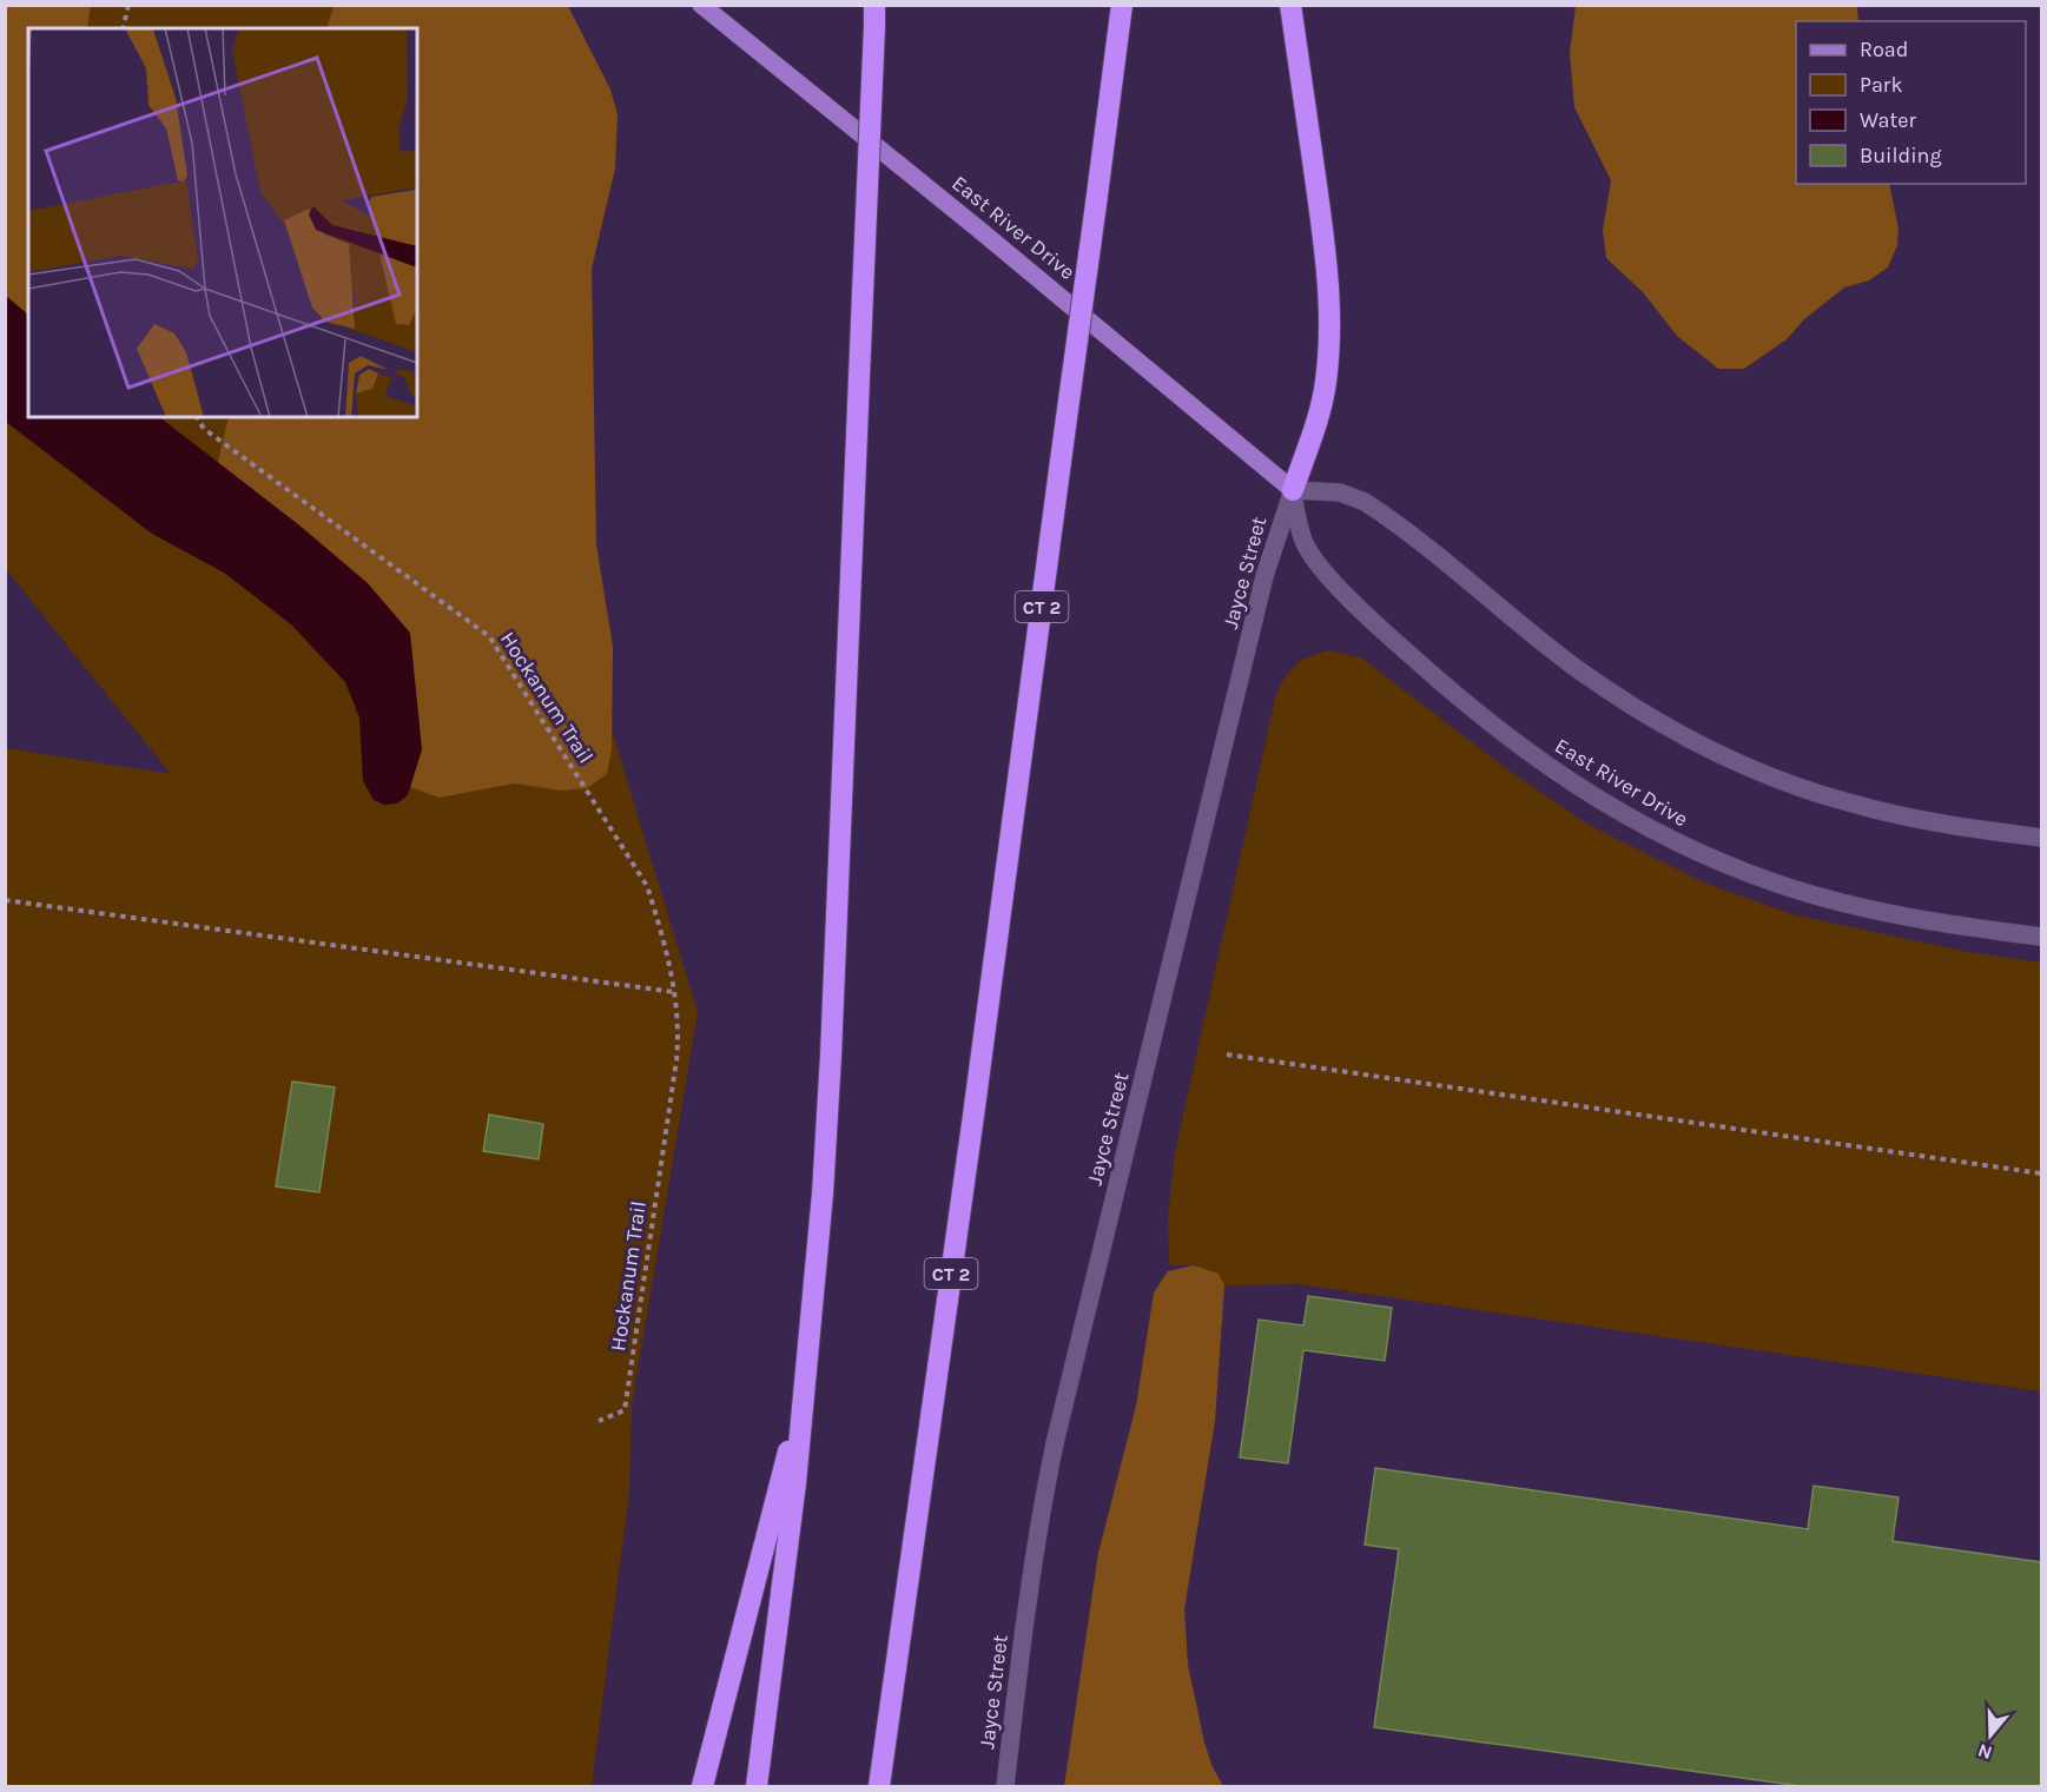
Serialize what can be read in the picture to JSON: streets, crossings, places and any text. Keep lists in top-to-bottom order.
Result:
{
  "streets": {
    "highway": ["CT 2"],
    "main road": ["East River Drive"],
    "street": ["Jayce Street"],
    "path": ["Hockanum Trail"]
  },
  "crossings": [
    ["East River Drive", "Jayce Street"]
  ],
  "legend": [
    "Road",
    "Park",
    "Water",
    "Building"
  ],
  "north": "bottom"
}
